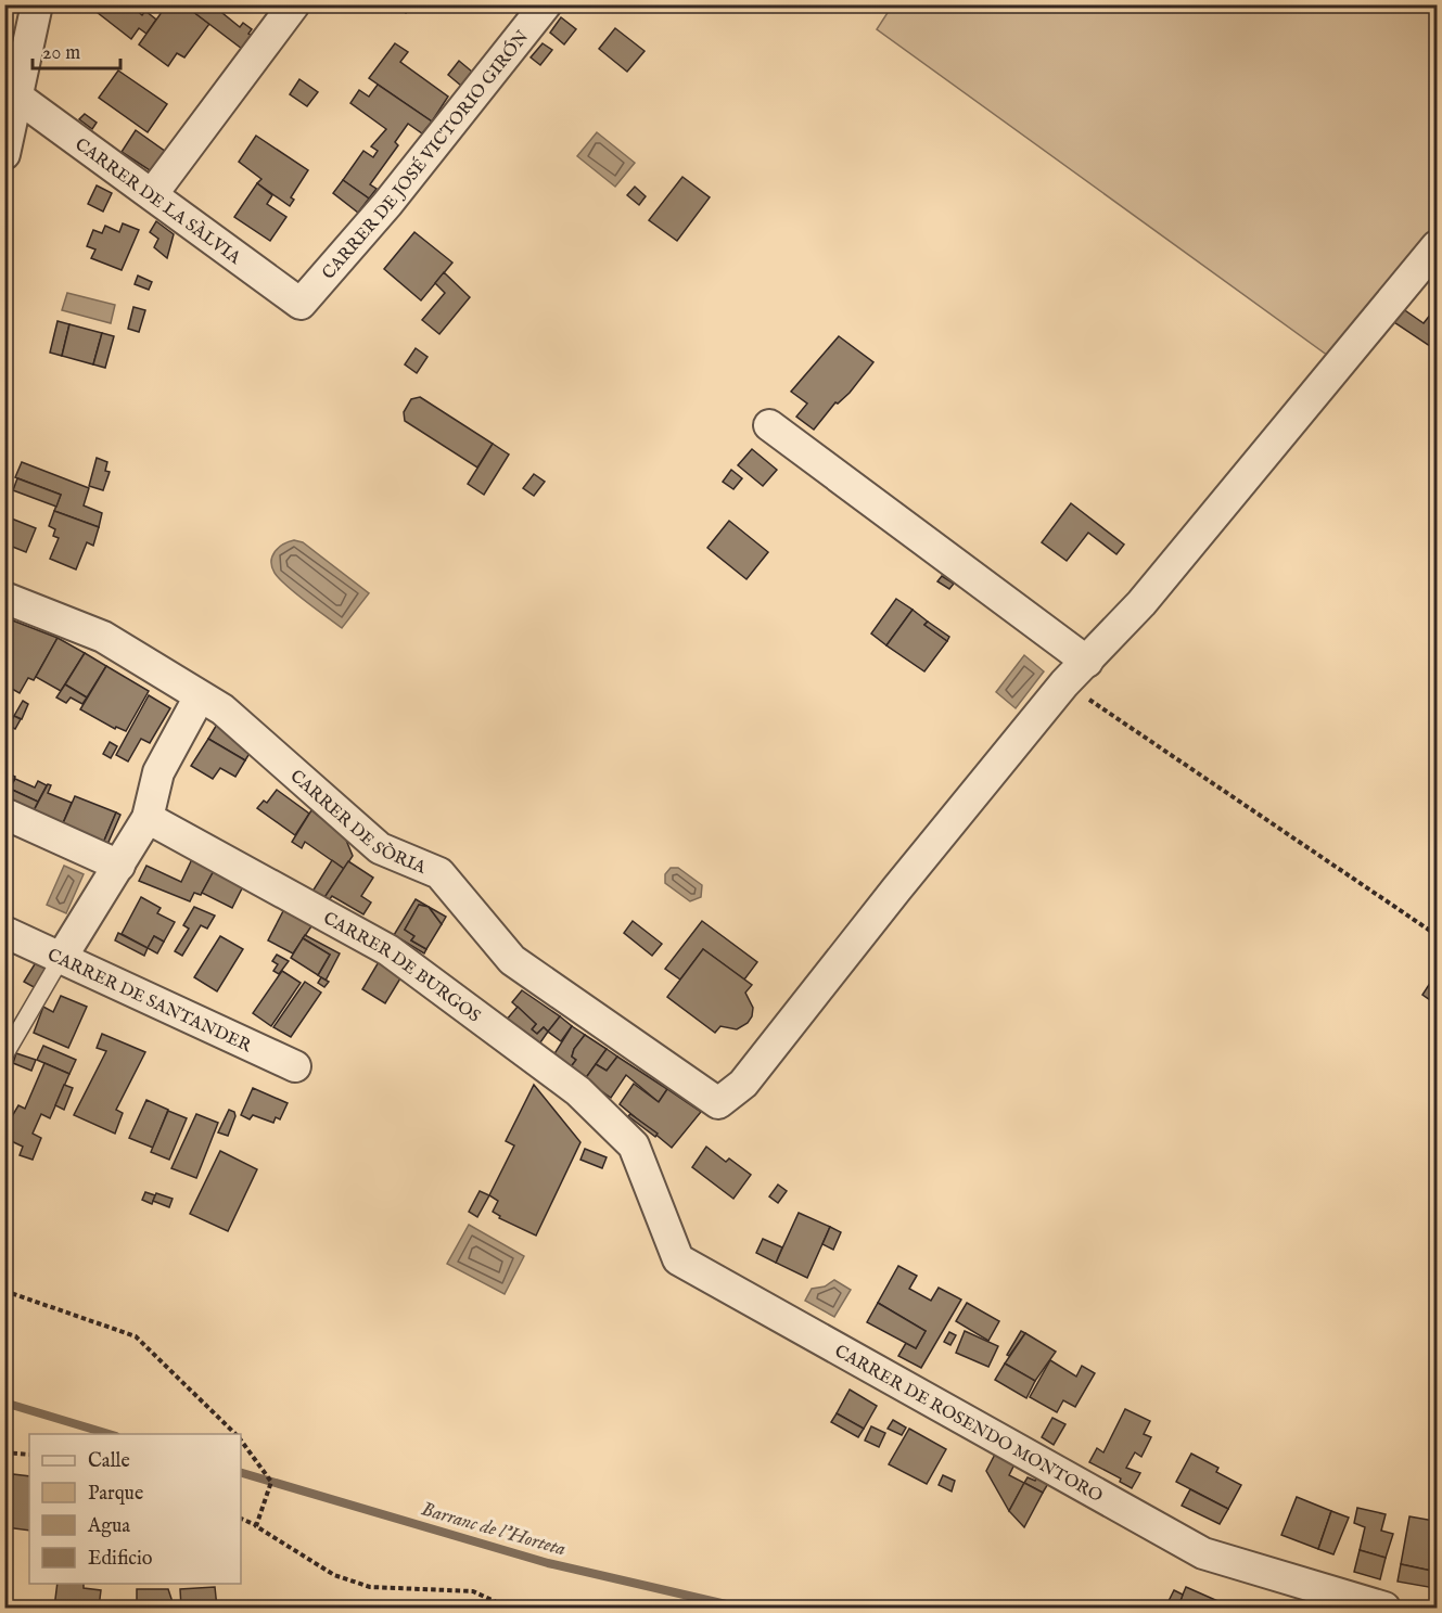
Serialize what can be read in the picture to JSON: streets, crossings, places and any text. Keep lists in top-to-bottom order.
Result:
{
  "streets": {
    "street": [
      "CARRER DE JOSÉ VICTORIO GIRÓN",
      "CARRER DE LA SÀLVIA",
      "CARRER DE SÒRIA",
      "CARRER DE BURGOS",
      "CARRER DE SANTANDER",
      "CARRER DE ROSENDO MONTORO"
    ]
  },
  "crossings": [
    ["CARRER DE JOSÉ VICTORIO GIRÓN", "CARRER DE LA SÀLVIA"],
    ["CARRER DE BURGOS", "CARRER DE ROSENDO MONTORO"]
  ],
  "water": ["Barranc de l'Horteta"],
  "legend": [
    "Calle",
    "Parque",
    "Agua",
    "Edificio"
  ],
  "scale_bar": "20 m"
}
